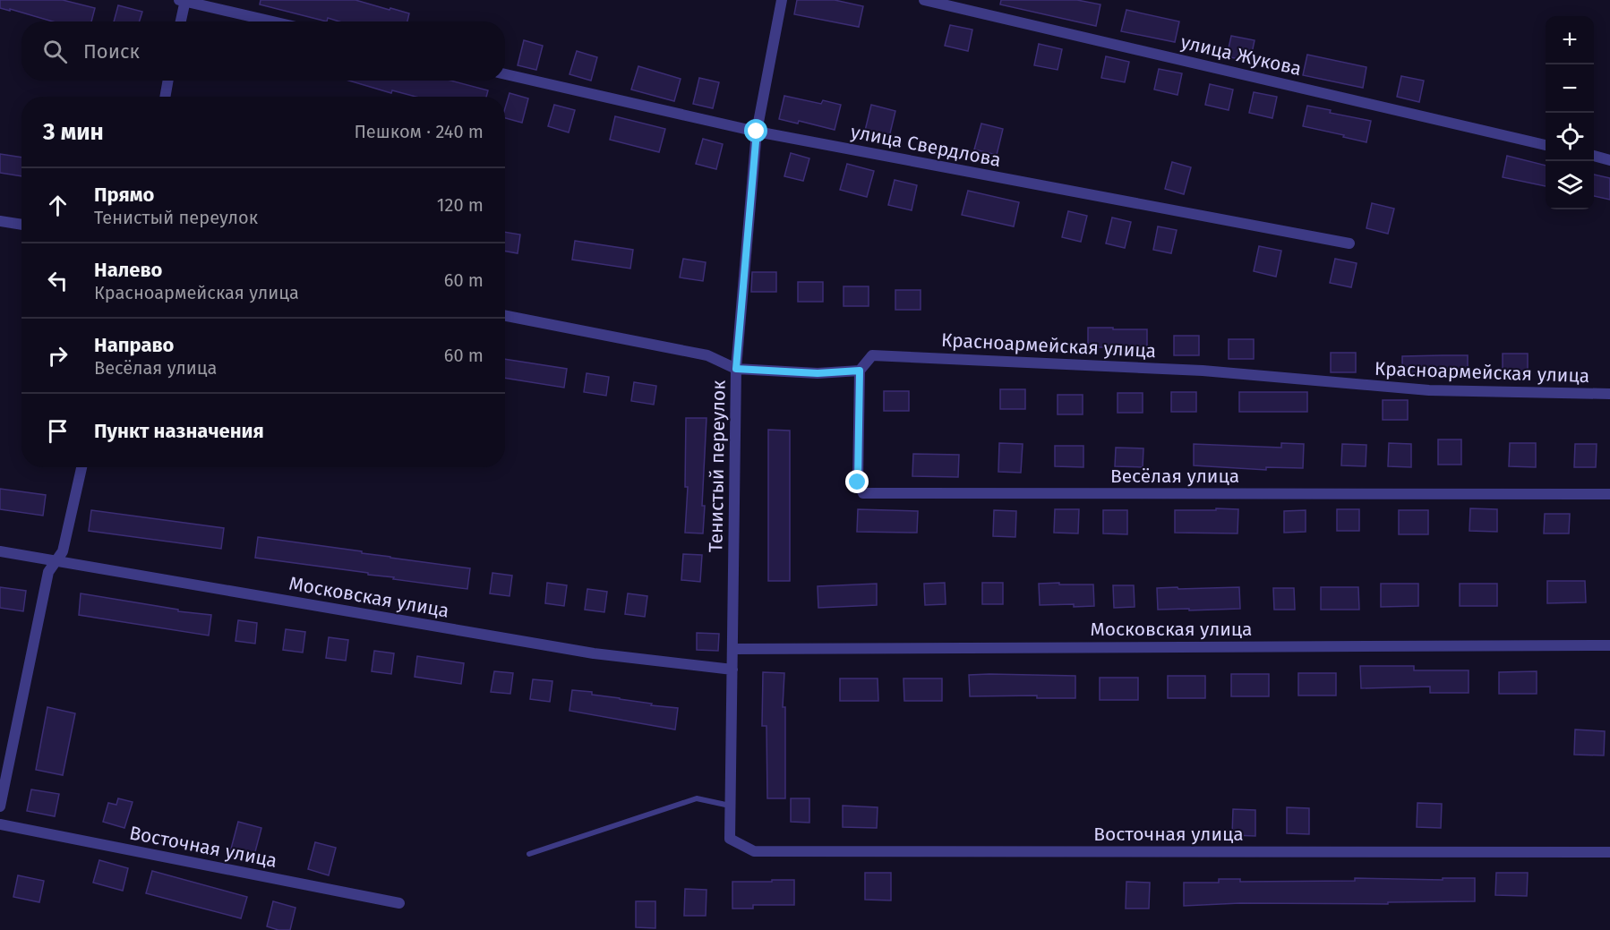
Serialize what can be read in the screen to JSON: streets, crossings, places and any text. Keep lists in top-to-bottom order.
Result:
{
  "streets": {
    "street": [
      "улица Жукова",
      "улица Свердлова",
      "Красноармейская улица",
      "Тенистый переулок",
      "Весёлая улица",
      "Московская улица",
      "Восточная улица"
    ]
  },
  "crossings": [
    ["улица Свердлова", "Тенистый переулок"],
    ["Красноармейская улица", "Весёлая улица"],
    ["Тенистый переулок", "Московская улица"],
    ["Тенистый переулок", "Восточная улица"]
  ],
  "page": {
    "map_buttons": ["+", "−"],
    "search": "Поиск",
    "heading": ["3 мин", "Пешком · 240 m"],
    "list": [
      ["Прямо", "Тенистый переулок", "120 m"],
      ["Налево", "Красноармейская улица", "60 m"],
      ["Направо", "Весёлая улица", "60 m"],
      "Пункт назначения"
    ]
  }
}
